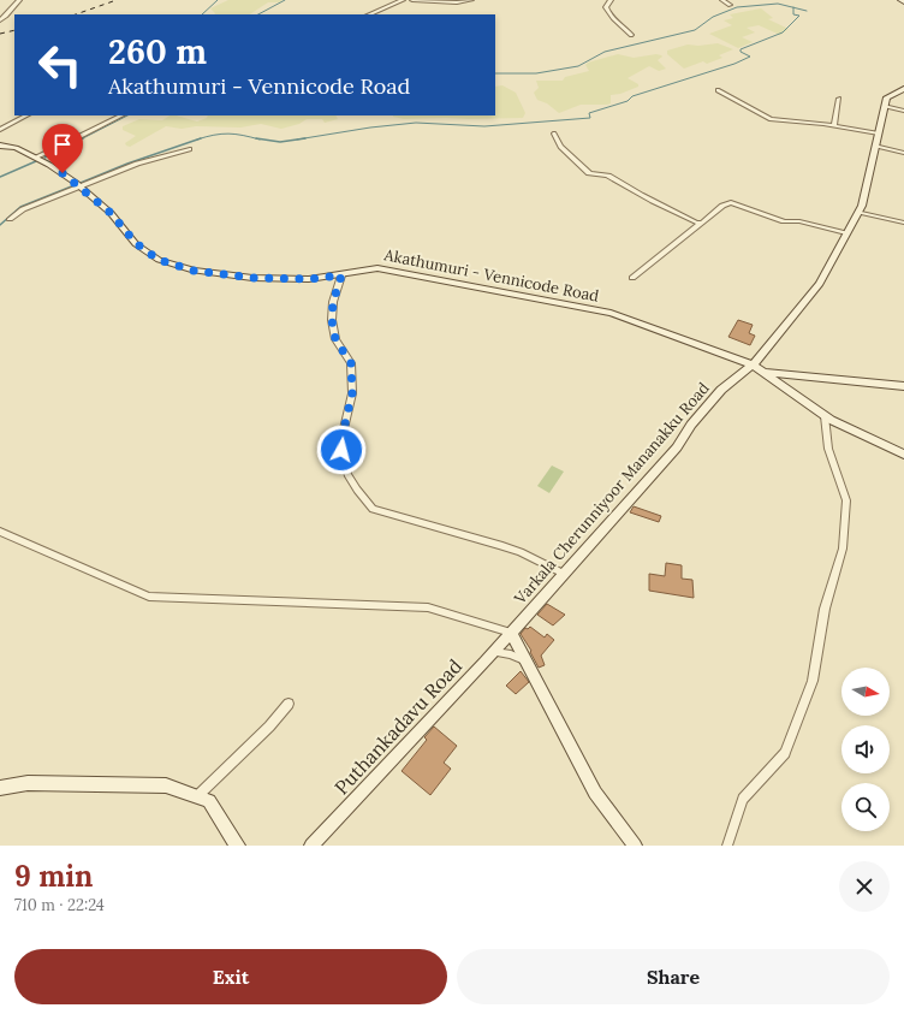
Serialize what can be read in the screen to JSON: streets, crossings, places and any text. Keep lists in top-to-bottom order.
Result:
{
  "streets": {
    "street": ["Akathumuri - Vennicode Road", "Varkala Cherunniyoor Mananakku Road", "Puthankadavu Road"]
  },
  "crossings": [
    ["Akathumuri - Vennicode Road", "Varkala Cherunniyoor Mananakku Road"],
    ["Varkala Cherunniyoor Mananakku Road", "Puthankadavu Road"]
  ],
  "north": "right",
  "page": {
    "turn": ["260 m", "Akathumuri - Vennicode Road"],
    "heading": ["9 min", "710 m · 22:24"],
    "buttons": ["Exit", "Share"]
  }
}
